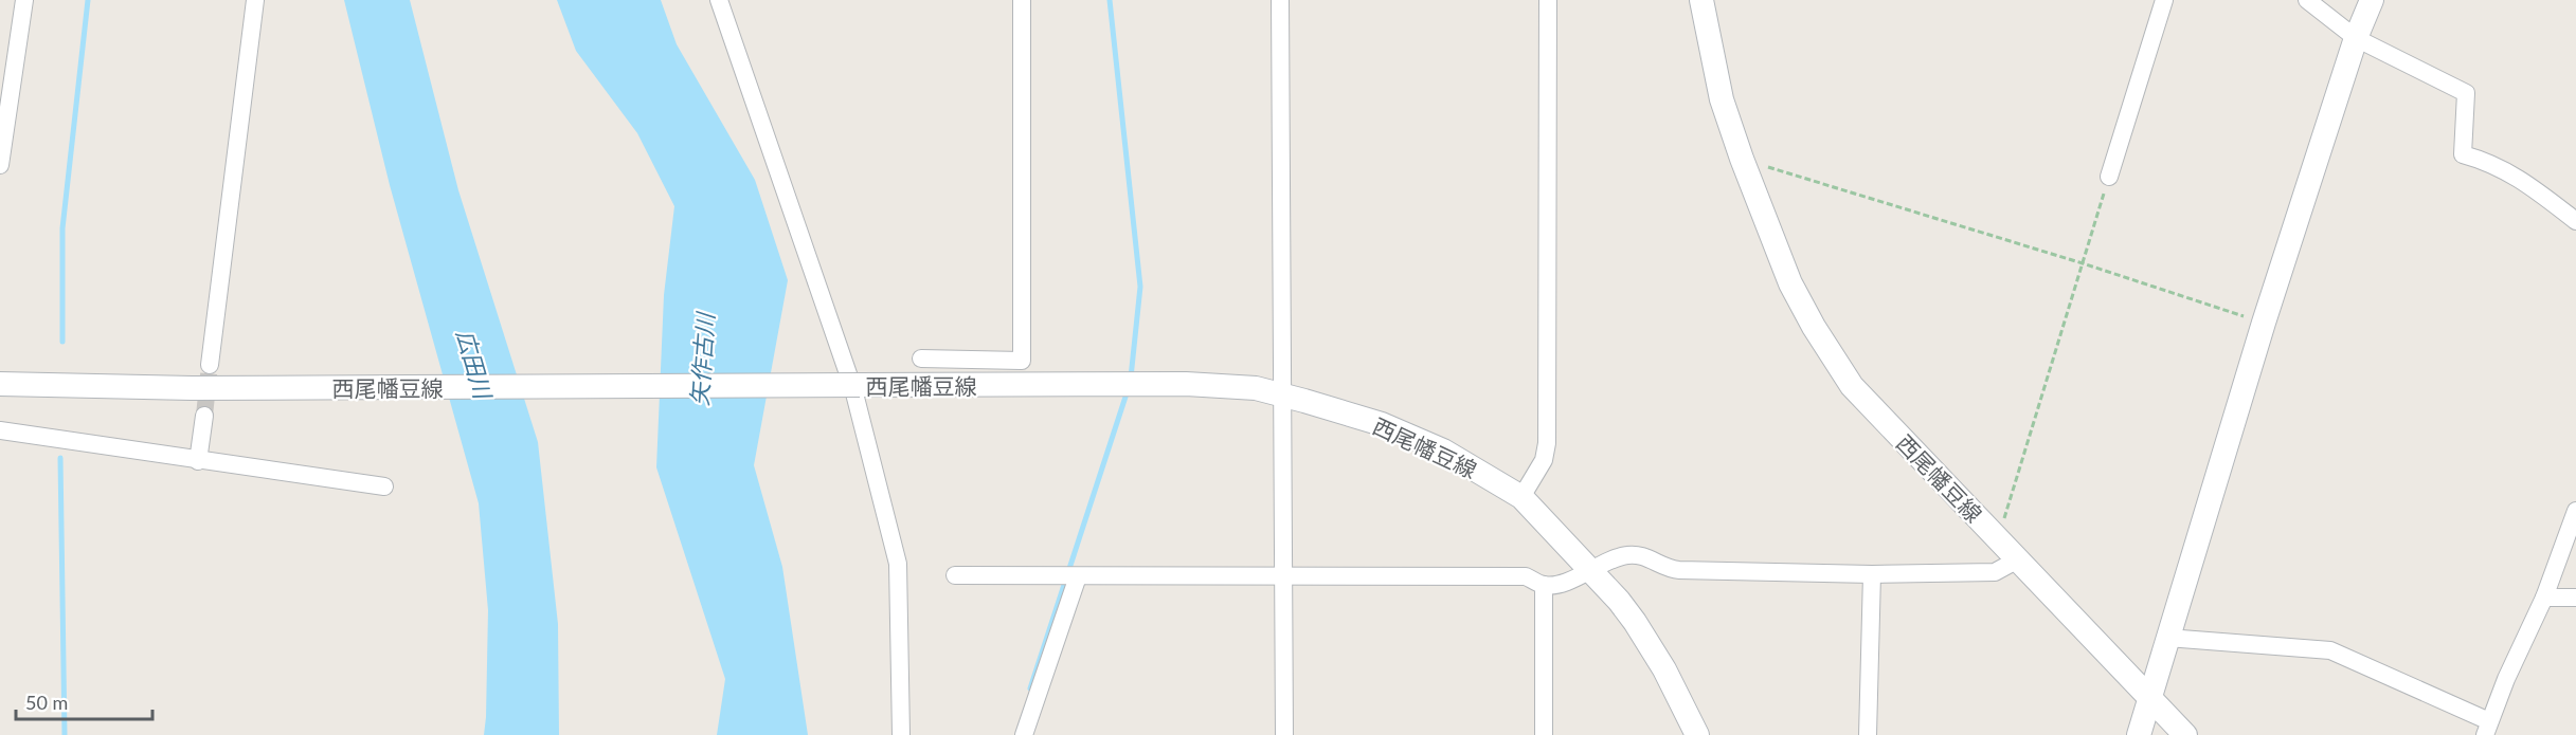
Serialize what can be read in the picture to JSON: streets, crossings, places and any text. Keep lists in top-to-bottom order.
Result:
{
  "streets": {
    "main road": ["西尾幡豆線"]
  },
  "water": ["矢作古川", "広田川"],
  "scale_bar": "50 m"
}
